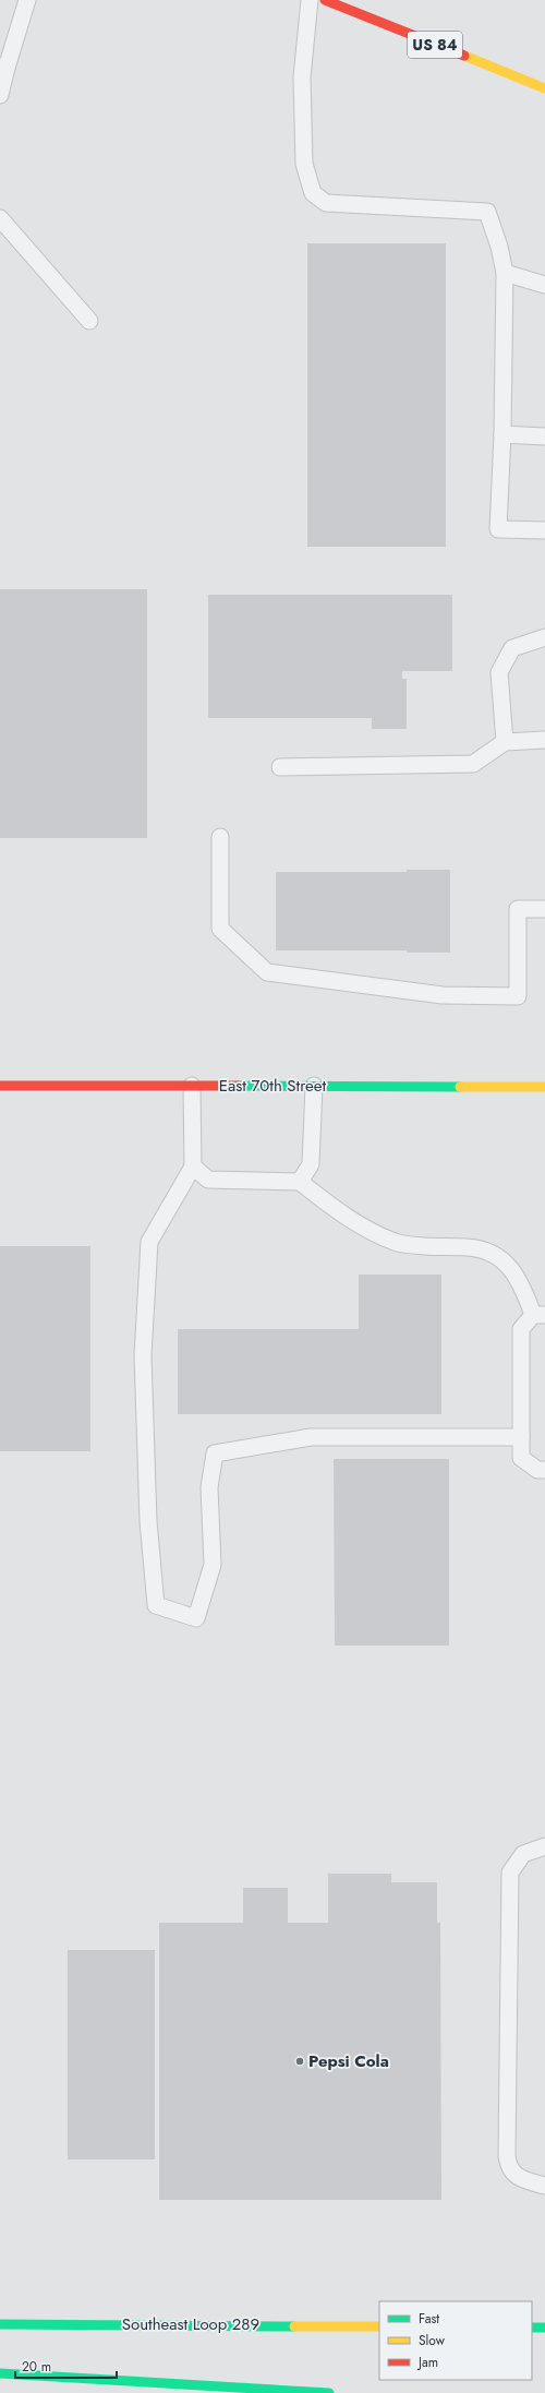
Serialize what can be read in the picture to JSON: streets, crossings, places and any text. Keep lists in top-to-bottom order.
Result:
{
  "streets": {
    "main road": ["US 84", "East 70th Street", "Southeast Loop 289"]
  },
  "places": ["Pepsi Cola"],
  "legend": ["Fast", "Slow", "Jam"],
  "scale_bar": "20 m"
}
